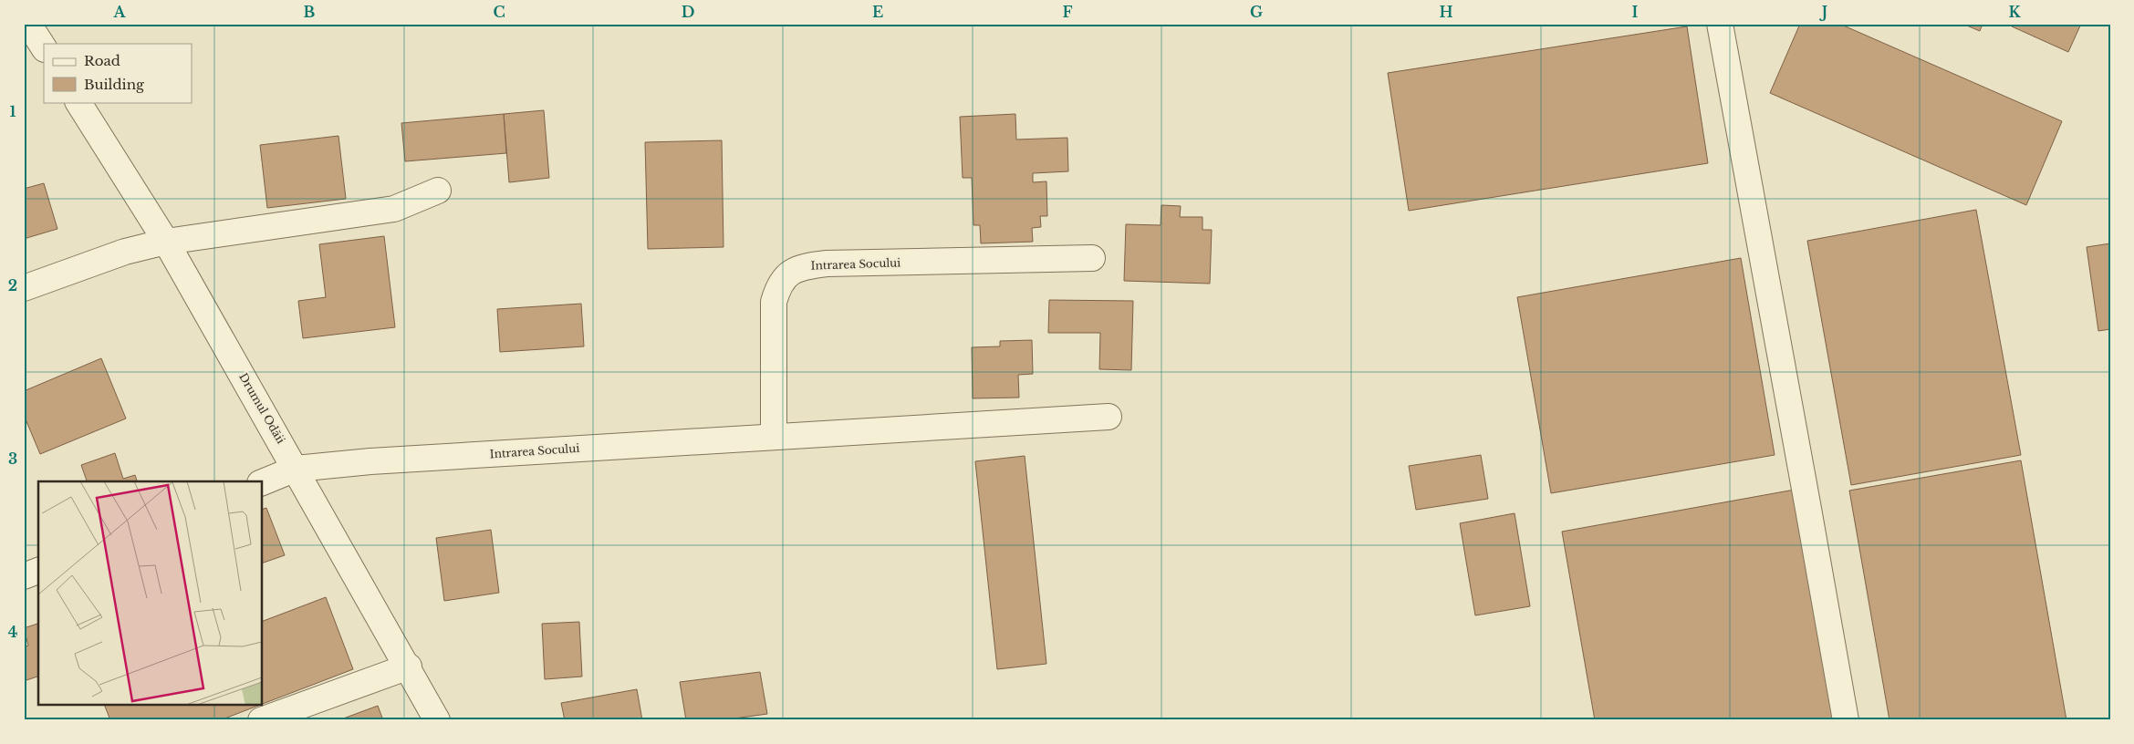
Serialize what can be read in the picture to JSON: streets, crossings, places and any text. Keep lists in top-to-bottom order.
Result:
{
  "streets": {
    "street": ["Intrarea Socului", "Drumul Odăii"]
  },
  "crossings": [
    ["Intrarea Socului", "Drumul Odăii"]
  ],
  "legend": ["Road", "Building"],
  "grid": {
    "columns": [
      "A",
      "B",
      "C",
      "D",
      "E",
      "F",
      "G",
      "H",
      "I",
      "J",
      "K"
    ],
    "rows": [
      "1",
      "2",
      "3",
      "4"
    ]
  }
}
